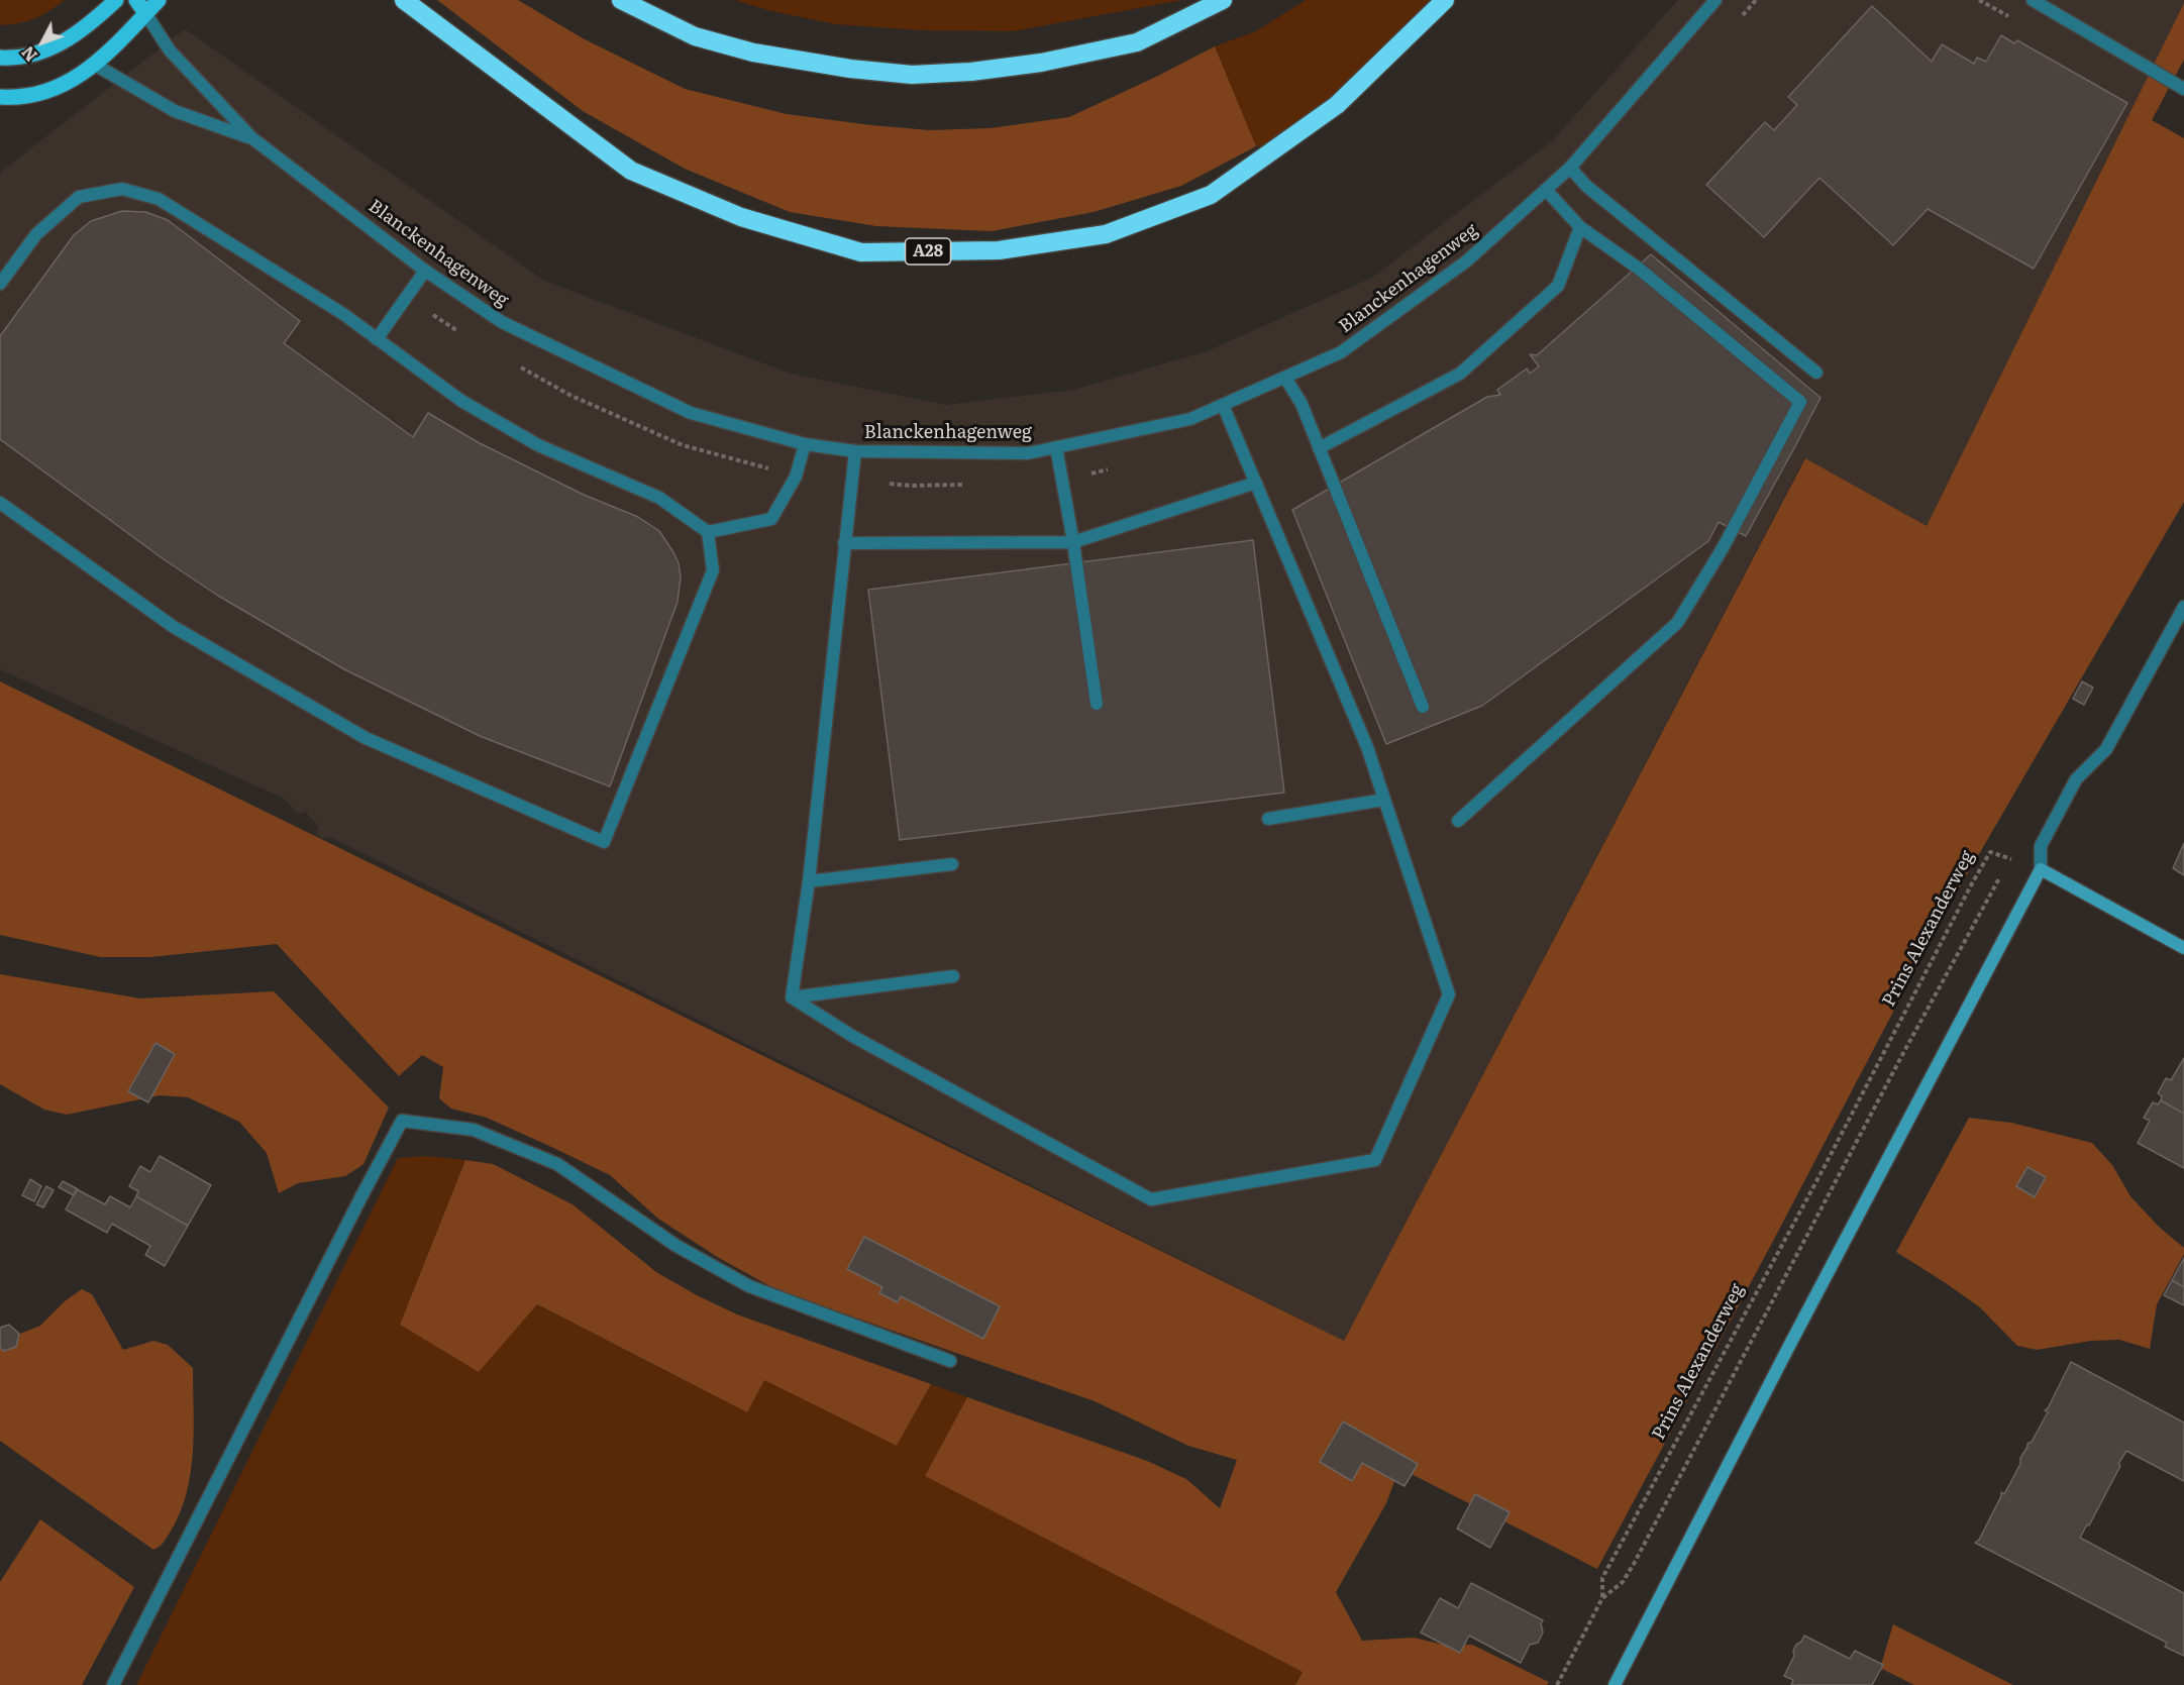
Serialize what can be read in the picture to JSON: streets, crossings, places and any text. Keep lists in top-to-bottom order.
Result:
{
  "streets": {
    "highway": ["A28"],
    "street": ["Blanckenhagenweg"],
    "path": ["Prins Alexanderweg"]
  },
  "north": "bottom left"
}
